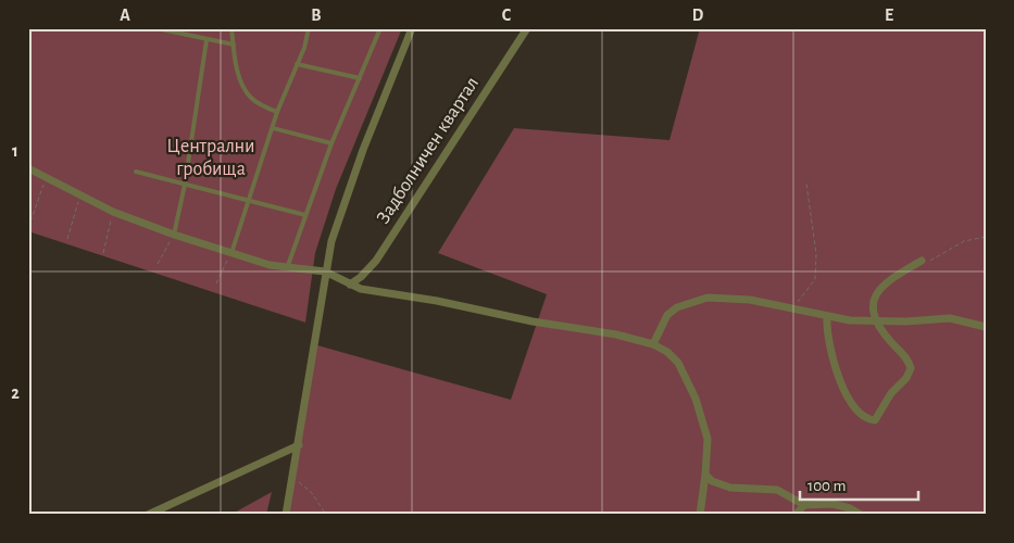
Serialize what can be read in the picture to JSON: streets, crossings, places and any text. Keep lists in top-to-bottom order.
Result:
{
  "streets": {
    "street": ["Задболничен квартал"]
  },
  "parks": ["Централни гробища"],
  "scale_bar": "100 m",
  "grid": {
    "columns": [
      "A",
      "B",
      "C",
      "D",
      "E"
    ],
    "rows": ["1", "2"]
  }
}
